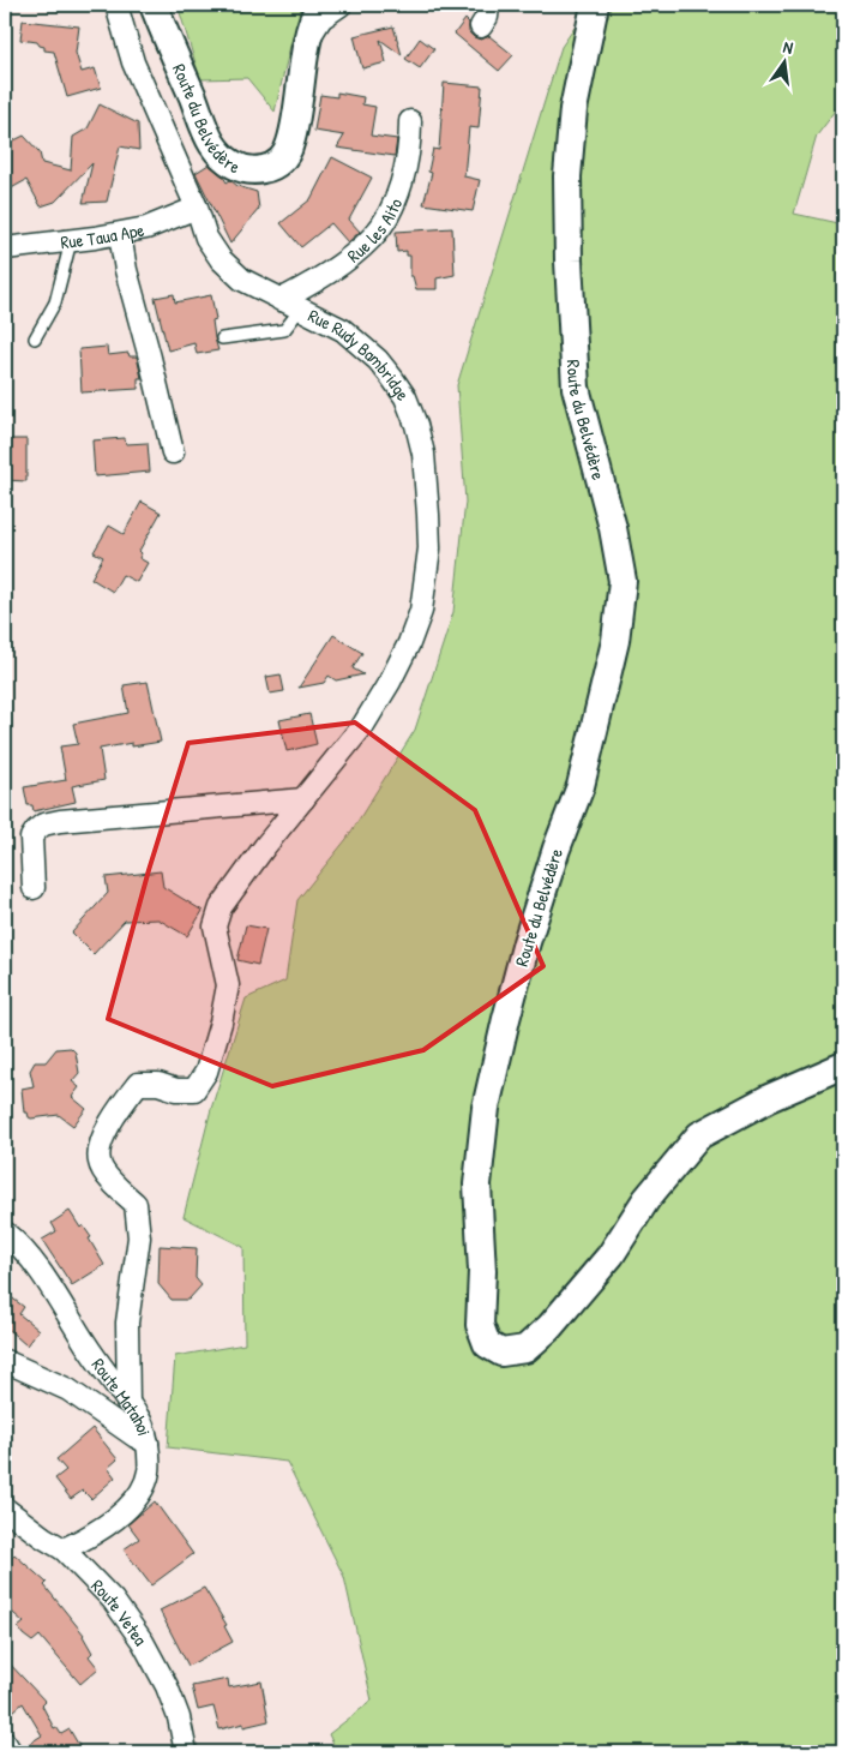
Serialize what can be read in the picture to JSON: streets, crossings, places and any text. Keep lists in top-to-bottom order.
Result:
{
  "streets": {
    "street": [
      "Route du Belvédère",
      "Rue les Aito",
      "Rue Taua Ape",
      "Rue Rudy Bambridge",
      "Route Matahoi",
      "Route Vetea"
    ]
  },
  "crossings": [
    ["Rue les Aito", "Rue Rudy Bambridge"],
    ["Rue Taua Ape", "Rue Rudy Bambridge"],
    ["Rue Rudy Bambridge", "Route Matahoi"],
    ["Route Matahoi", "Route Vetea"]
  ],
  "north": "top"
}
